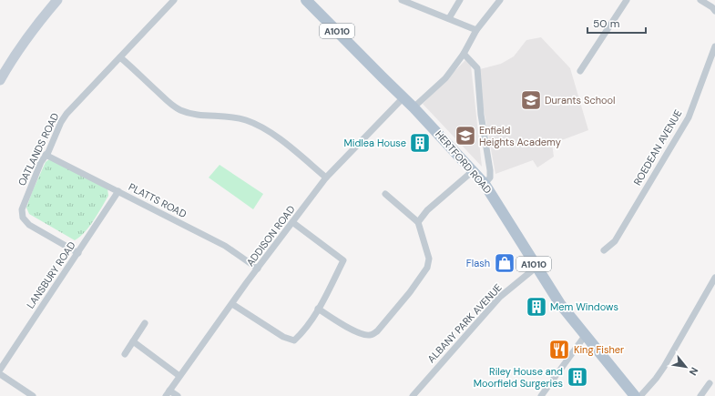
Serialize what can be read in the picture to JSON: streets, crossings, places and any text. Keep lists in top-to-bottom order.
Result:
{
  "streets": {
    "main road": ["A1010", "HERTFORD ROAD"],
    "street": [
      "ROEDEAN AVENUE",
      "OATLANDS ROAD",
      "PLATTS ROAD",
      "ADDISON ROAD",
      "LANSBURY ROAD",
      "ALBANY PARK AVENUE"
    ]
  },
  "crossings": [
    ["OATLANDS ROAD", "PLATTS ROAD"],
    ["OATLANDS ROAD", "LANSBURY ROAD"],
    ["HERTFORD ROAD", "ADDISON ROAD"],
    ["HERTFORD ROAD", "ALBANY PARK AVENUE"],
    ["PLATTS ROAD", "ADDISON ROAD"],
    ["PLATTS ROAD", "LANSBURY ROAD"]
  ],
  "places": {
    "school or university": ["Durants School", "Enfield Heights Academy"],
    "building": ["Midlea House", "Mem Windows", "Riley House and Moorfield Surgeries"],
    "shop": ["Flash"],
    "restaurant": ["King Fisher"]
  },
  "scale_bar": "50 m",
  "north": "bottom right"
}
